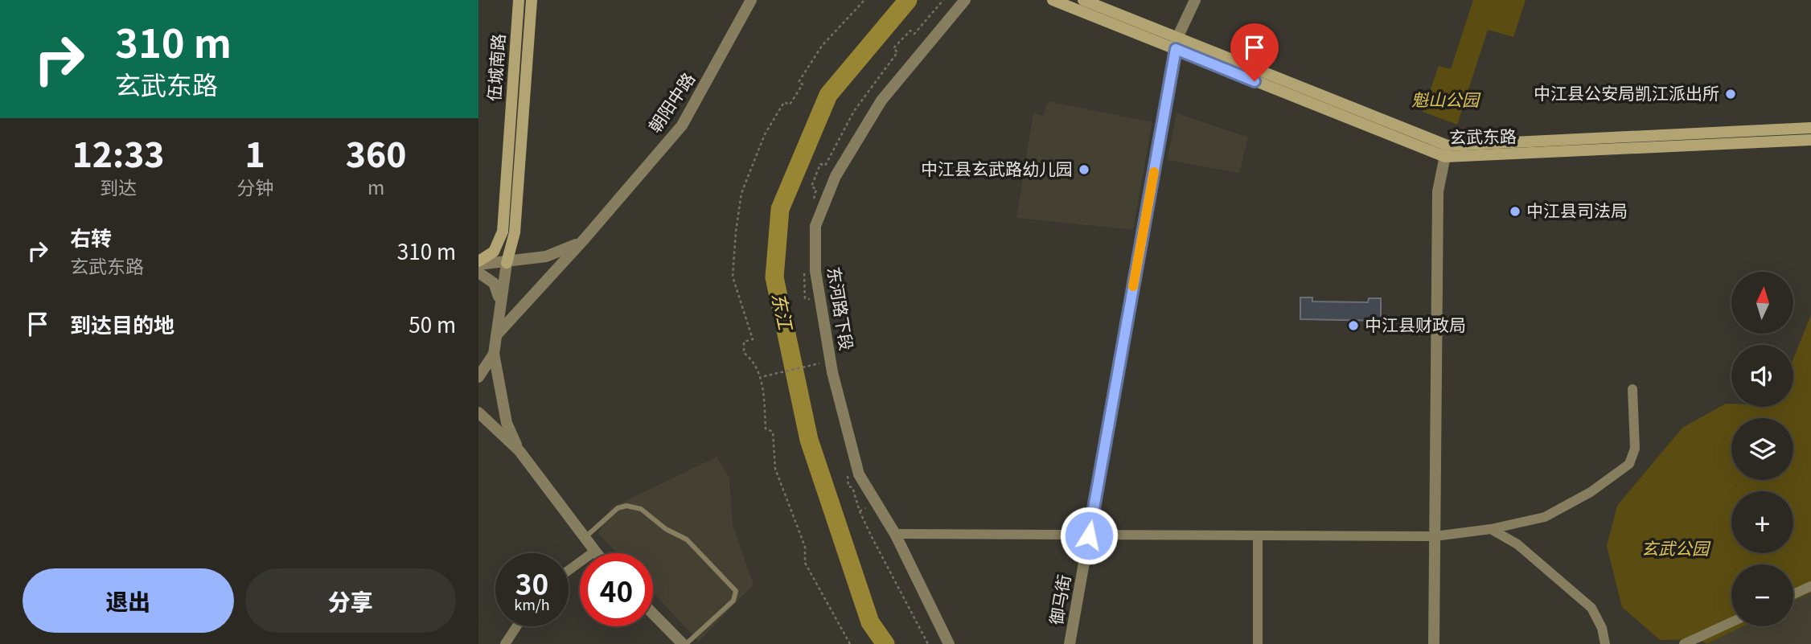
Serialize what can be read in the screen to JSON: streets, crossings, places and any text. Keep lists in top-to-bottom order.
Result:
{
  "streets": {
    "main road": ["伍城南路", "玄武东路"],
    "street": ["朝阳中路", "东河路下段", "御马街"]
  },
  "crossings": [
    ["玄武东路", "御马街"]
  ],
  "water": ["东江"],
  "parks": ["魁山公园", "玄武公园"],
  "places": [
    "中江县公安局凯江派出所",
    "中江县玄武路幼儿园",
    "中江县司法局",
    "中江县财政局"
  ],
  "north": "top",
  "page": {
    "turn": ["310 m", "玄武东路"],
    "eta": [
      "12:33",
      "到达",
      "1",
      "分钟",
      "360",
      "m"
    ],
    "list": [
      {
        "name": "右转",
        "note": "玄武东路",
        "value": "310 m"
      },
      {
        "name": "到达目的地",
        "value": "50 m"
      }
    ],
    "map_buttons": ["+", "−"],
    "speed": "30 km/h",
    "limit": "40",
    "buttons": ["退出", "分享"]
  }
}
